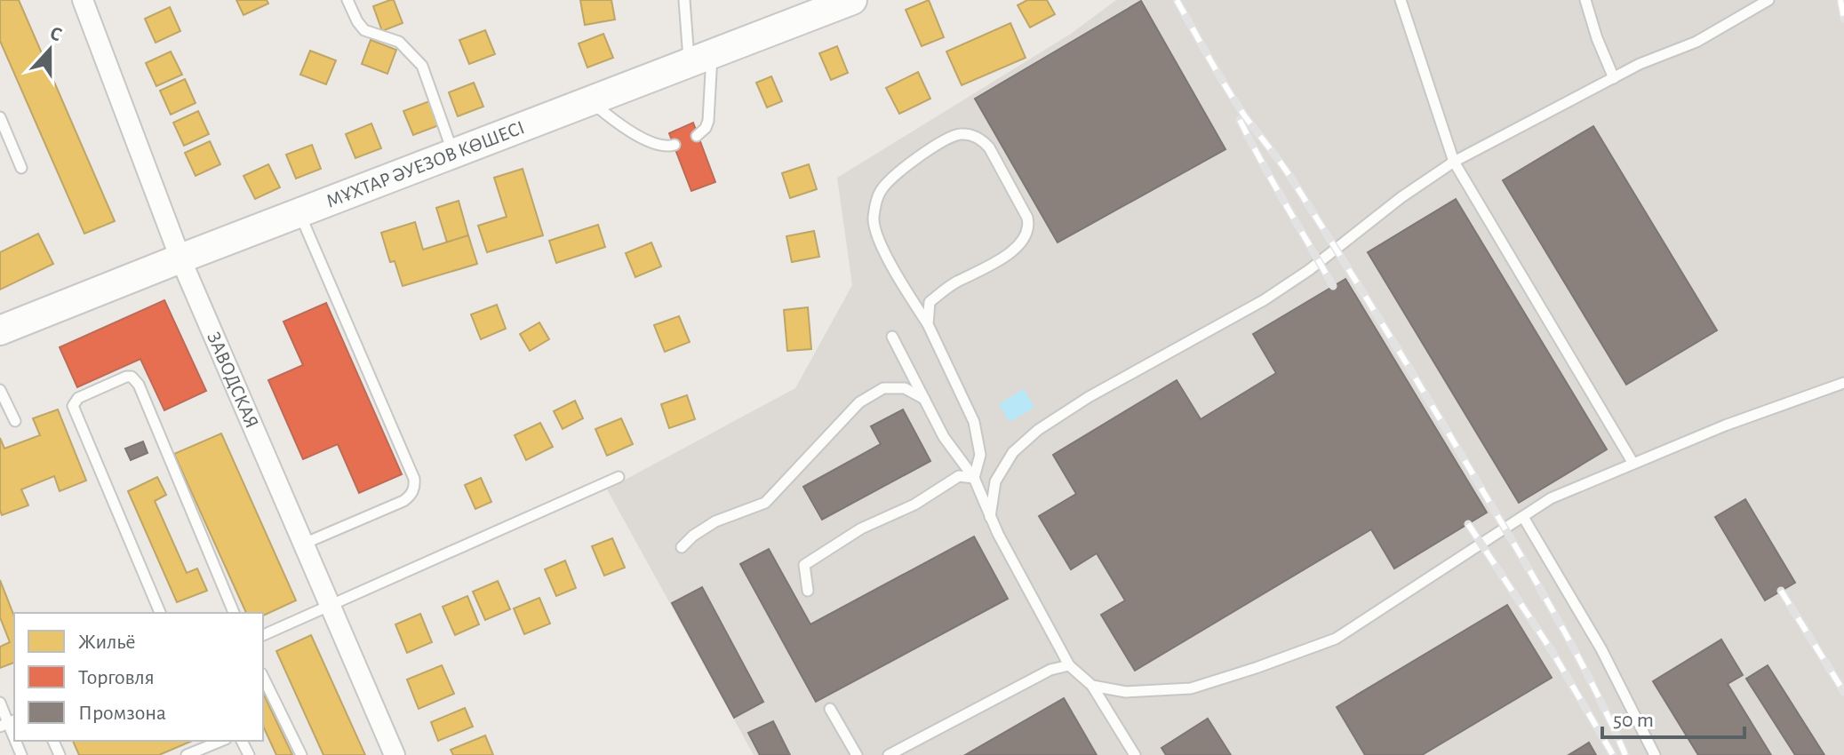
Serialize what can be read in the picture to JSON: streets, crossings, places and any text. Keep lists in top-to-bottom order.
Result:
{
  "streets": {
    "street": ["МҰХТАР ӘУЕЗОВ КӨШЕСІ", "ЗАВОДСКАЯ"]
  },
  "crossings": [
    ["МҰХТАР ӘУЕЗОВ КӨШЕСІ", "ЗАВОДСКАЯ"]
  ],
  "legend": ["Жильё", "Торговля", "Промзона"],
  "scale_bar": "50 m",
  "north": "top"
}
